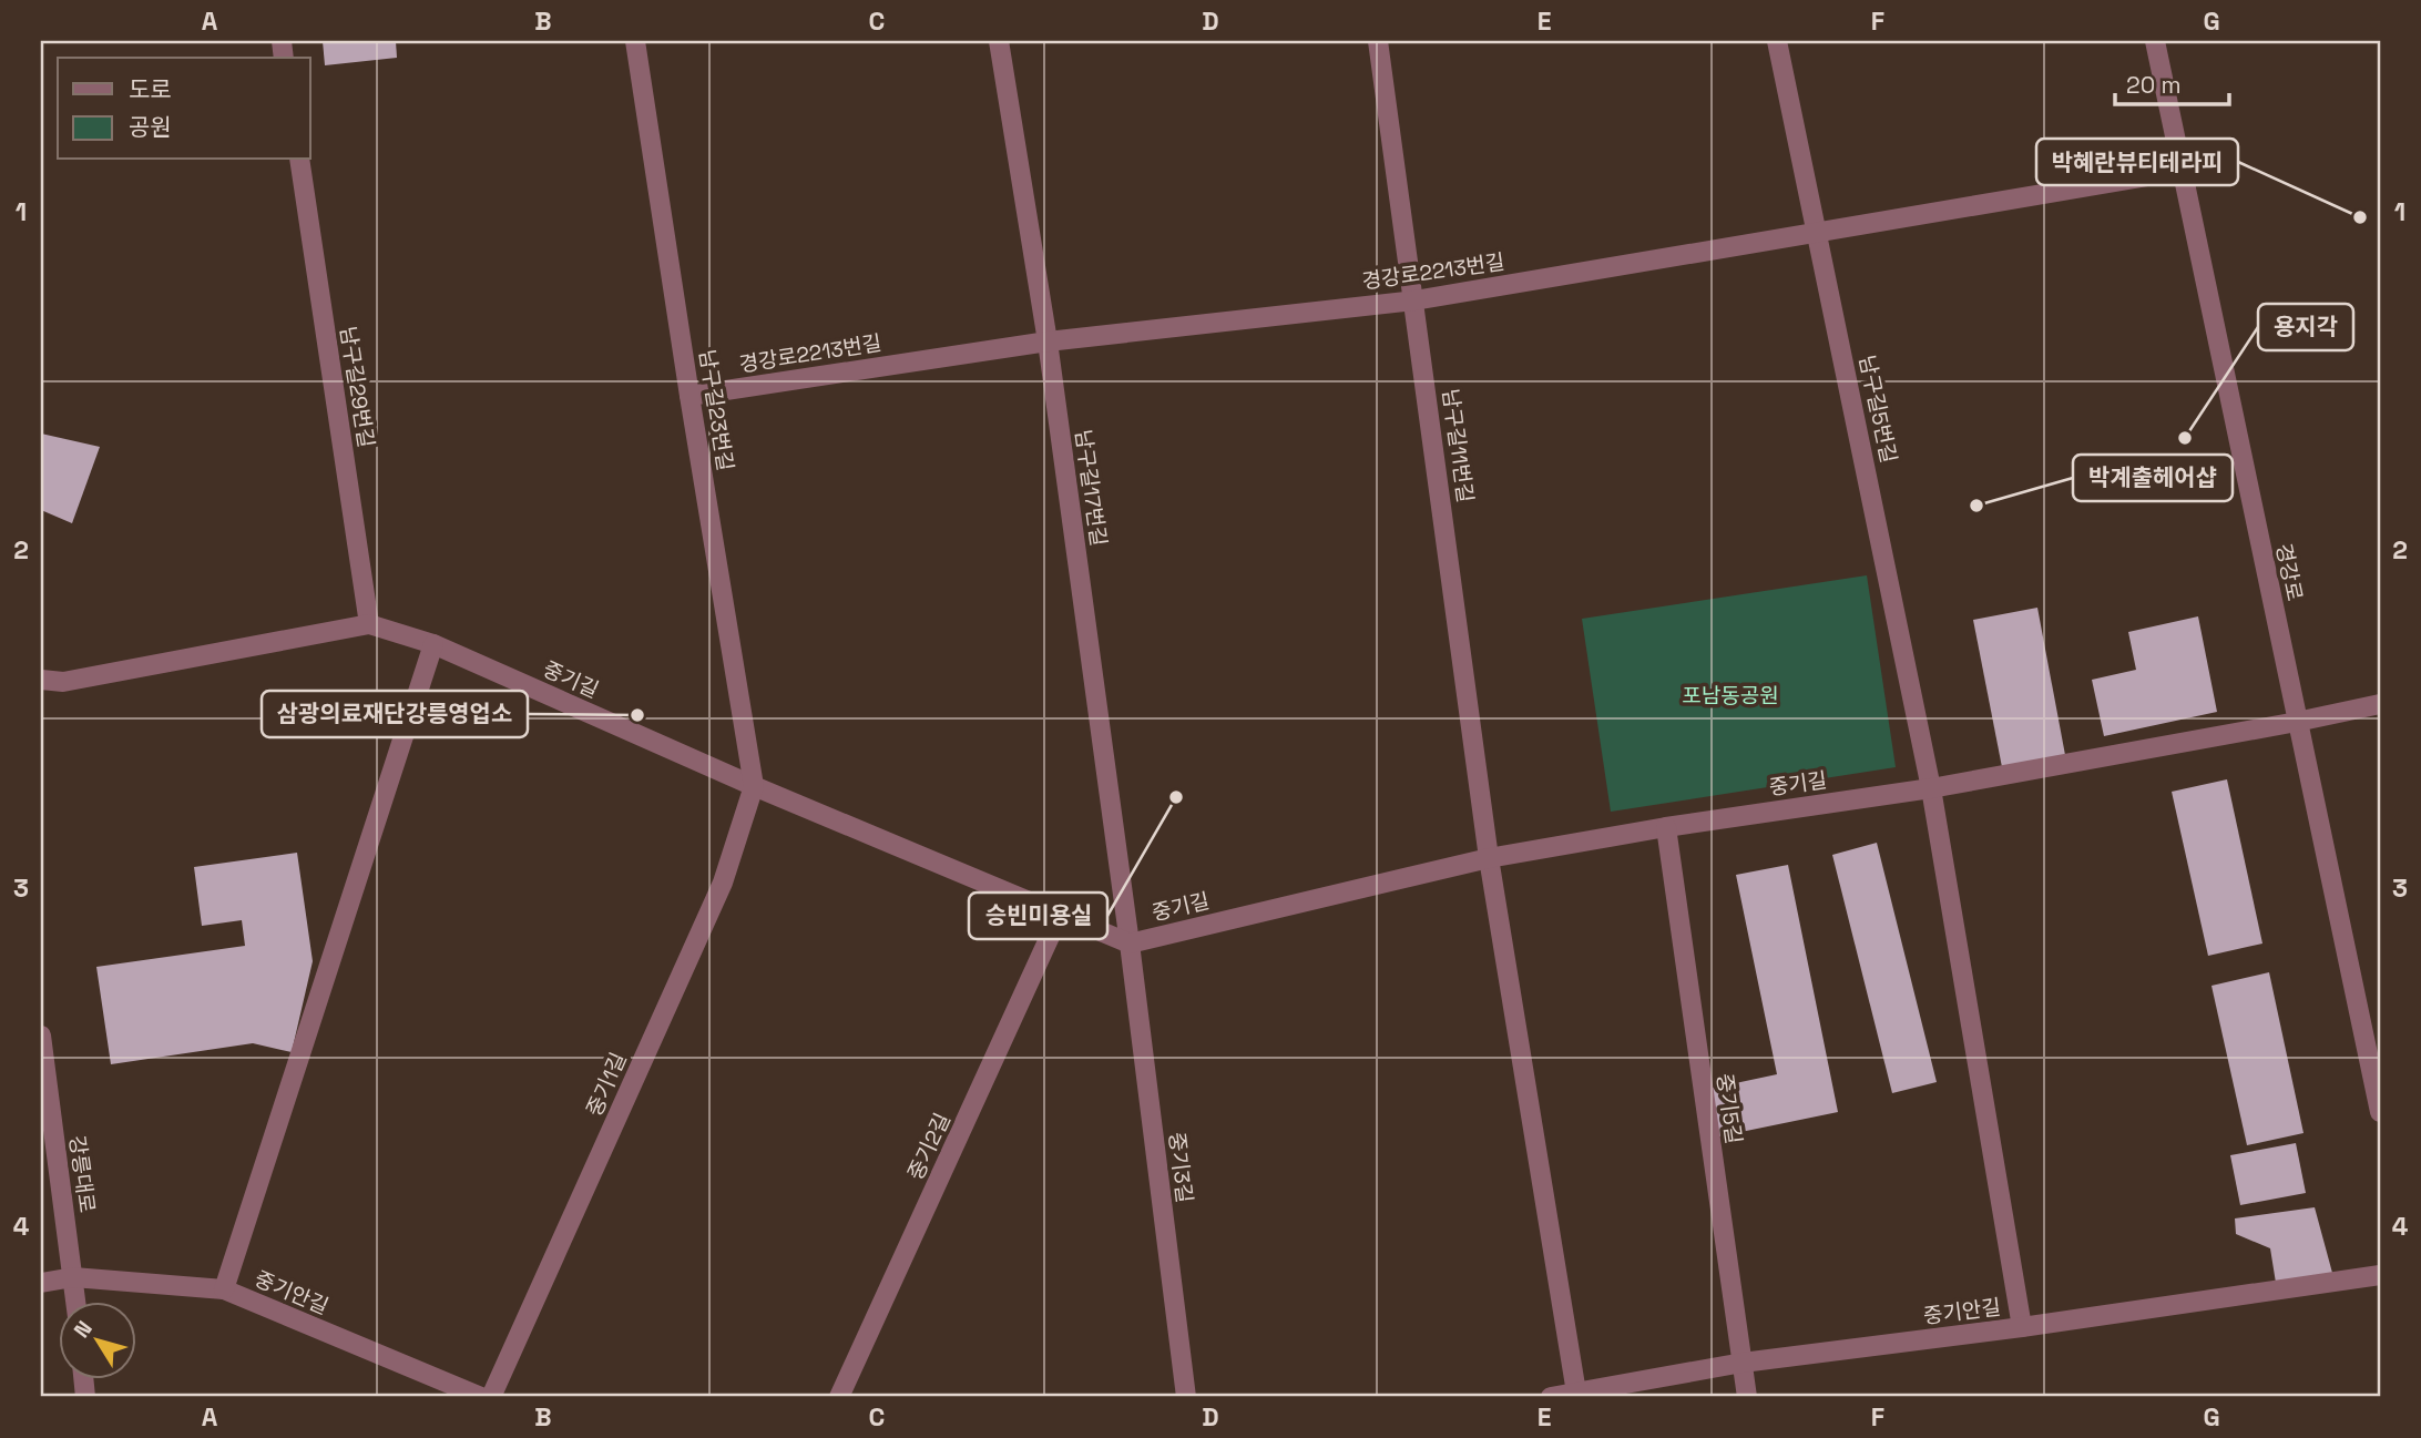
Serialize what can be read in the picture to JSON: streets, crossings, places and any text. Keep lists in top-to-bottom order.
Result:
{
  "streets": {
    "street": [
      "경강로2213번길",
      "남구길29번길",
      "남구길5번길",
      "남구길23번길",
      "남구길11번길",
      "남구길17번길",
      "경강로",
      "중기길",
      "중기1길",
      "중기5길",
      "중기2길",
      "중기3길",
      "강릉대로",
      "중기안길"
    ]
  },
  "crossings": [
    ["경강로2213번길", "남구길5번길"],
    ["경강로2213번길", "남구길23번길"],
    ["경강로2213번길", "남구길11번길"],
    ["경강로2213번길", "남구길17번길"],
    ["경강로2213번길", "경강로"],
    ["남구길29번길", "중기길"],
    ["남구길5번길", "중기길"],
    ["남구길5번길", "중기안길"],
    ["남구길23번길", "중기길"],
    ["남구길23번길", "중기1길"],
    ["남구길11번길", "중기길"],
    ["남구길11번길", "중기안길"],
    ["남구길17번길", "중기길"],
    ["남구길17번길", "중기3길"],
    ["경강로", "중기길"],
    ["중기길", "중기1길"],
    ["중기길", "중기5길"],
    ["중기길", "중기2길"],
    ["중기길", "중기3길"],
    ["중기5길", "중기안길"],
    ["강릉대로", "중기안길"]
  ],
  "parks": ["포남동공원"],
  "places": [
    "박혜란뷰티테라피",
    "용지각",
    "박계출헤어샵",
    "삼광의료재단강릉영업소",
    "승빈미용실"
  ],
  "legend": ["도로", "공원"],
  "scale_bar": "20 m",
  "north": "top left",
  "grid": {
    "columns": [
      "A",
      "B",
      "C",
      "D",
      "E",
      "F",
      "G"
    ],
    "rows": [
      "1",
      "2",
      "3",
      "4"
    ]
  }
}
